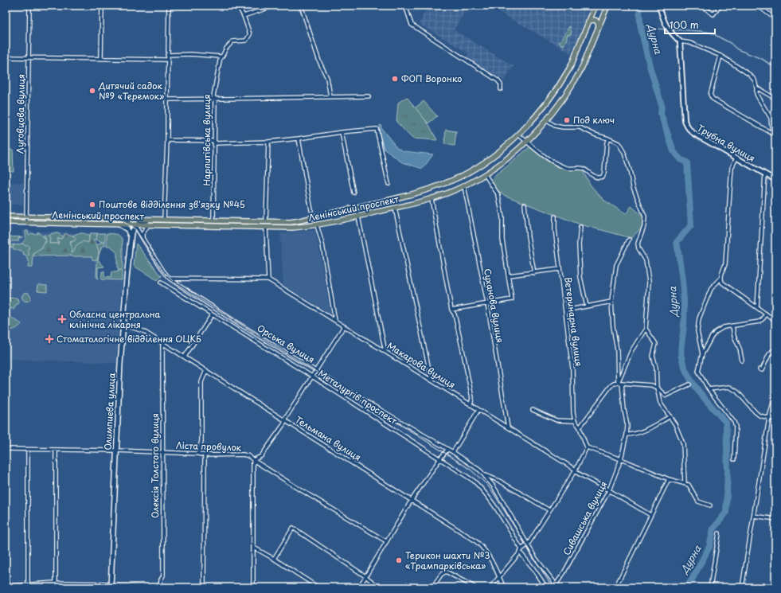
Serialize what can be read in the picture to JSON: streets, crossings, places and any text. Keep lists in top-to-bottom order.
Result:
{
  "streets": {
    "main road": ["Ленінський проспект", "Олимпиева улица"],
    "street": [
      "Луговцова вулиця",
      "Нарпитівська вулиця",
      "Трубна вулиця",
      "Суханова вулиця",
      "Ветеринарна вулиця",
      "Орська вулиця",
      "Макарова вулиця",
      "Металургів проспект",
      "Тельмана вулиця",
      "Ліста провулок",
      "Олексія Толстого вулиця",
      "Сивашська вулиця"
    ]
  },
  "crossings": [
    ["Луговцова вулиця", "Ленінський проспект"],
    ["Нарпитівська вулиця", "Ленінський проспект"],
    ["Ленінський проспект", "Суханова вулиця"],
    ["Ленінський проспект", "Орська вулиця"],
    ["Суханова вулиця", "Макарова вулиця"],
    ["Орська вулиця", "Сивашська вулиця"],
    ["Макарова вулиця", "Сивашська вулиця"],
    ["Олимпиева улица", "Тельмана вулиця"],
    ["Олимпиева улица", "Ліста провулок"],
    ["Тельмана вулиця", "Олексія Толстого вулиця"],
    ["Ліста провулок", "Олексія Толстого вулиця"]
  ],
  "water": ["Дурна"],
  "places": {
    "other": [
      "ФОП Воронко",
      "Дитячий садок №9 «Теремок»",
      "Под ключ",
      "Поштове відділення зв'язку №45",
      "Терикон шахти №3 «Трампарківська»"
    ],
    "health": ["Обласна центральна клінічна лікарня", "Стоматологічне відділення ОЦКБ"]
  },
  "scale_bar": "100 m"
}
